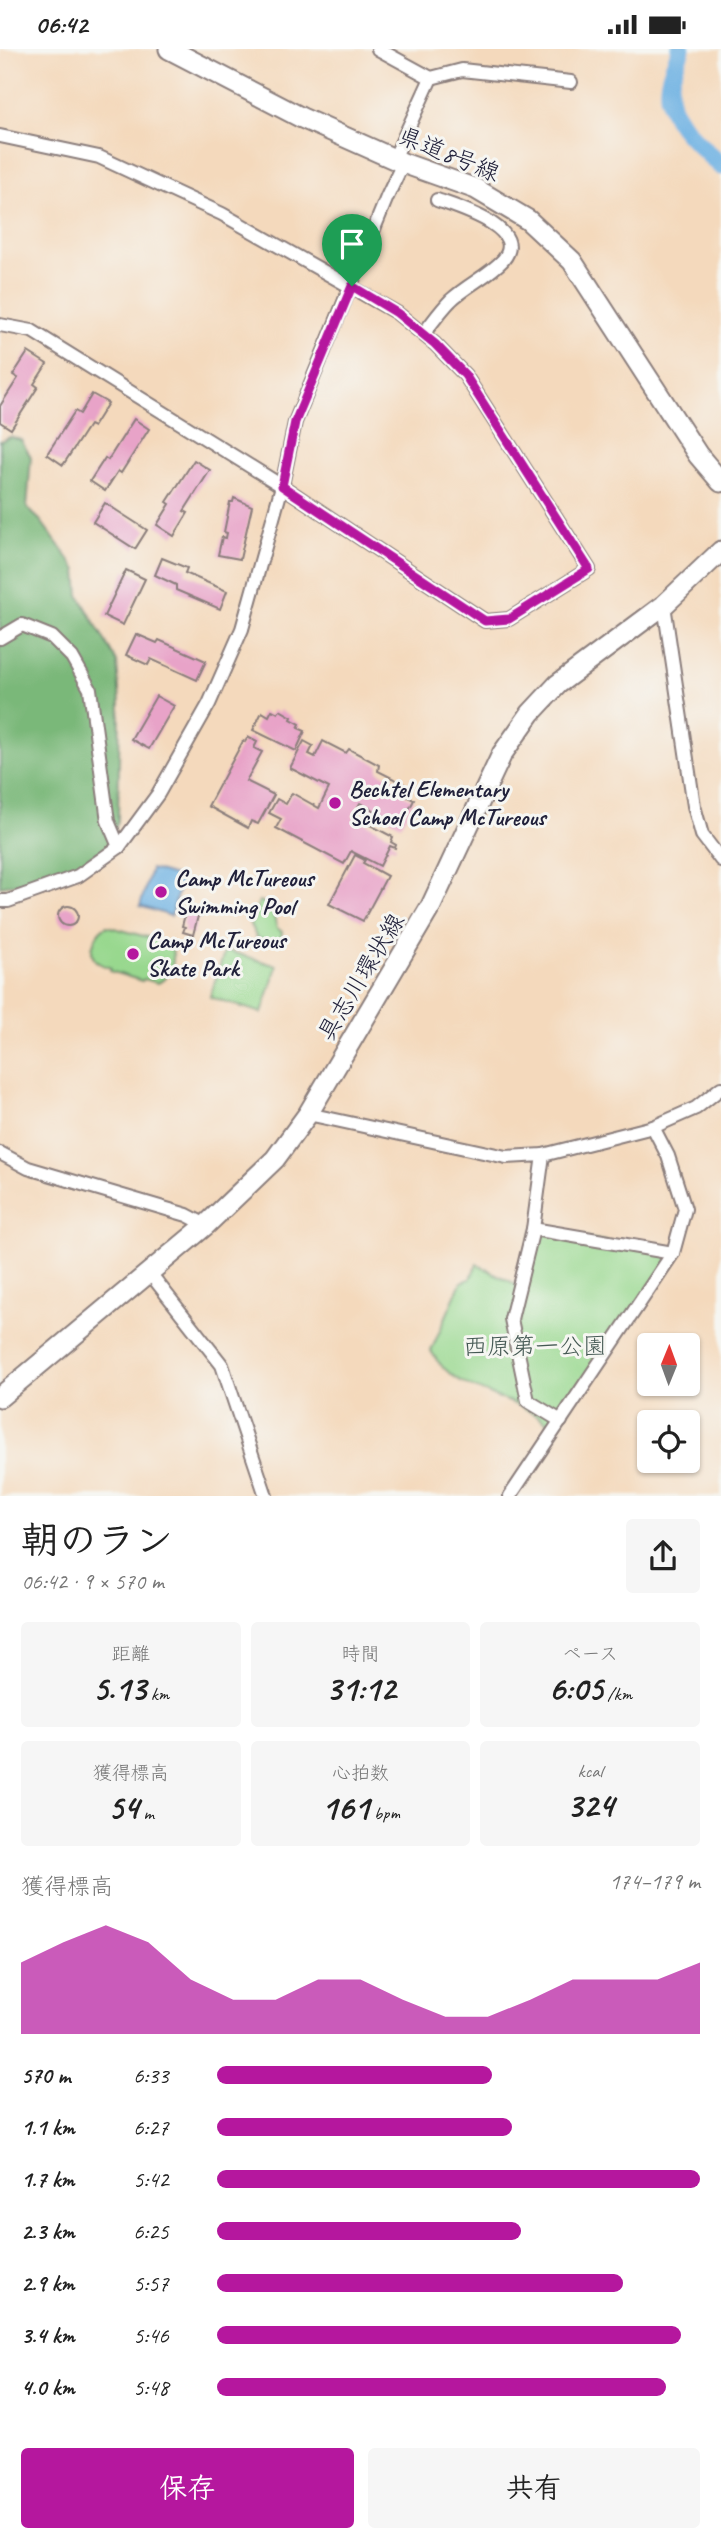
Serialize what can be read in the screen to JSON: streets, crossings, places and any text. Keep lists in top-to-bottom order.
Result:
{
  "streets": {
    "main road": ["県道8号線", "具志川環状線"]
  },
  "parks": ["西原第一公園"],
  "places": ["Bechtel Elementary School Camp McTureous", "Camp McTureous Swimming Pool", "Camp McTureous Skate Park"],
  "north": "top",
  "page": {
    "status": "06:42",
    "heading": ["朝のラン", "06:42 · 9 × 570 m"],
    "stats": [
      ["距離", "5.13 km"],
      ["時間", "31:12"],
      ["ペース", "6:05 /km"],
      ["獲得標高", "54 m"],
      ["心拍数", "161 bpm"],
      ["kcal", "324"]
    ],
    "chart": ["獲得標高", "174–179 m"],
    "list": [
      {
        "name": "570 m",
        "note": "6:33"
      },
      {
        "name": "1.1 km",
        "note": "6:27"
      },
      {
        "name": "1.7 km",
        "note": "5:42"
      },
      {
        "name": "2.3 km",
        "note": "6:25"
      },
      {
        "name": "2.9 km",
        "note": "5:57"
      },
      {
        "name": "3.4 km",
        "note": "5:46"
      },
      {
        "name": "4.0 km",
        "note": "5:48"
      }
    ],
    "buttons": ["保存", "共有"]
  }
}
